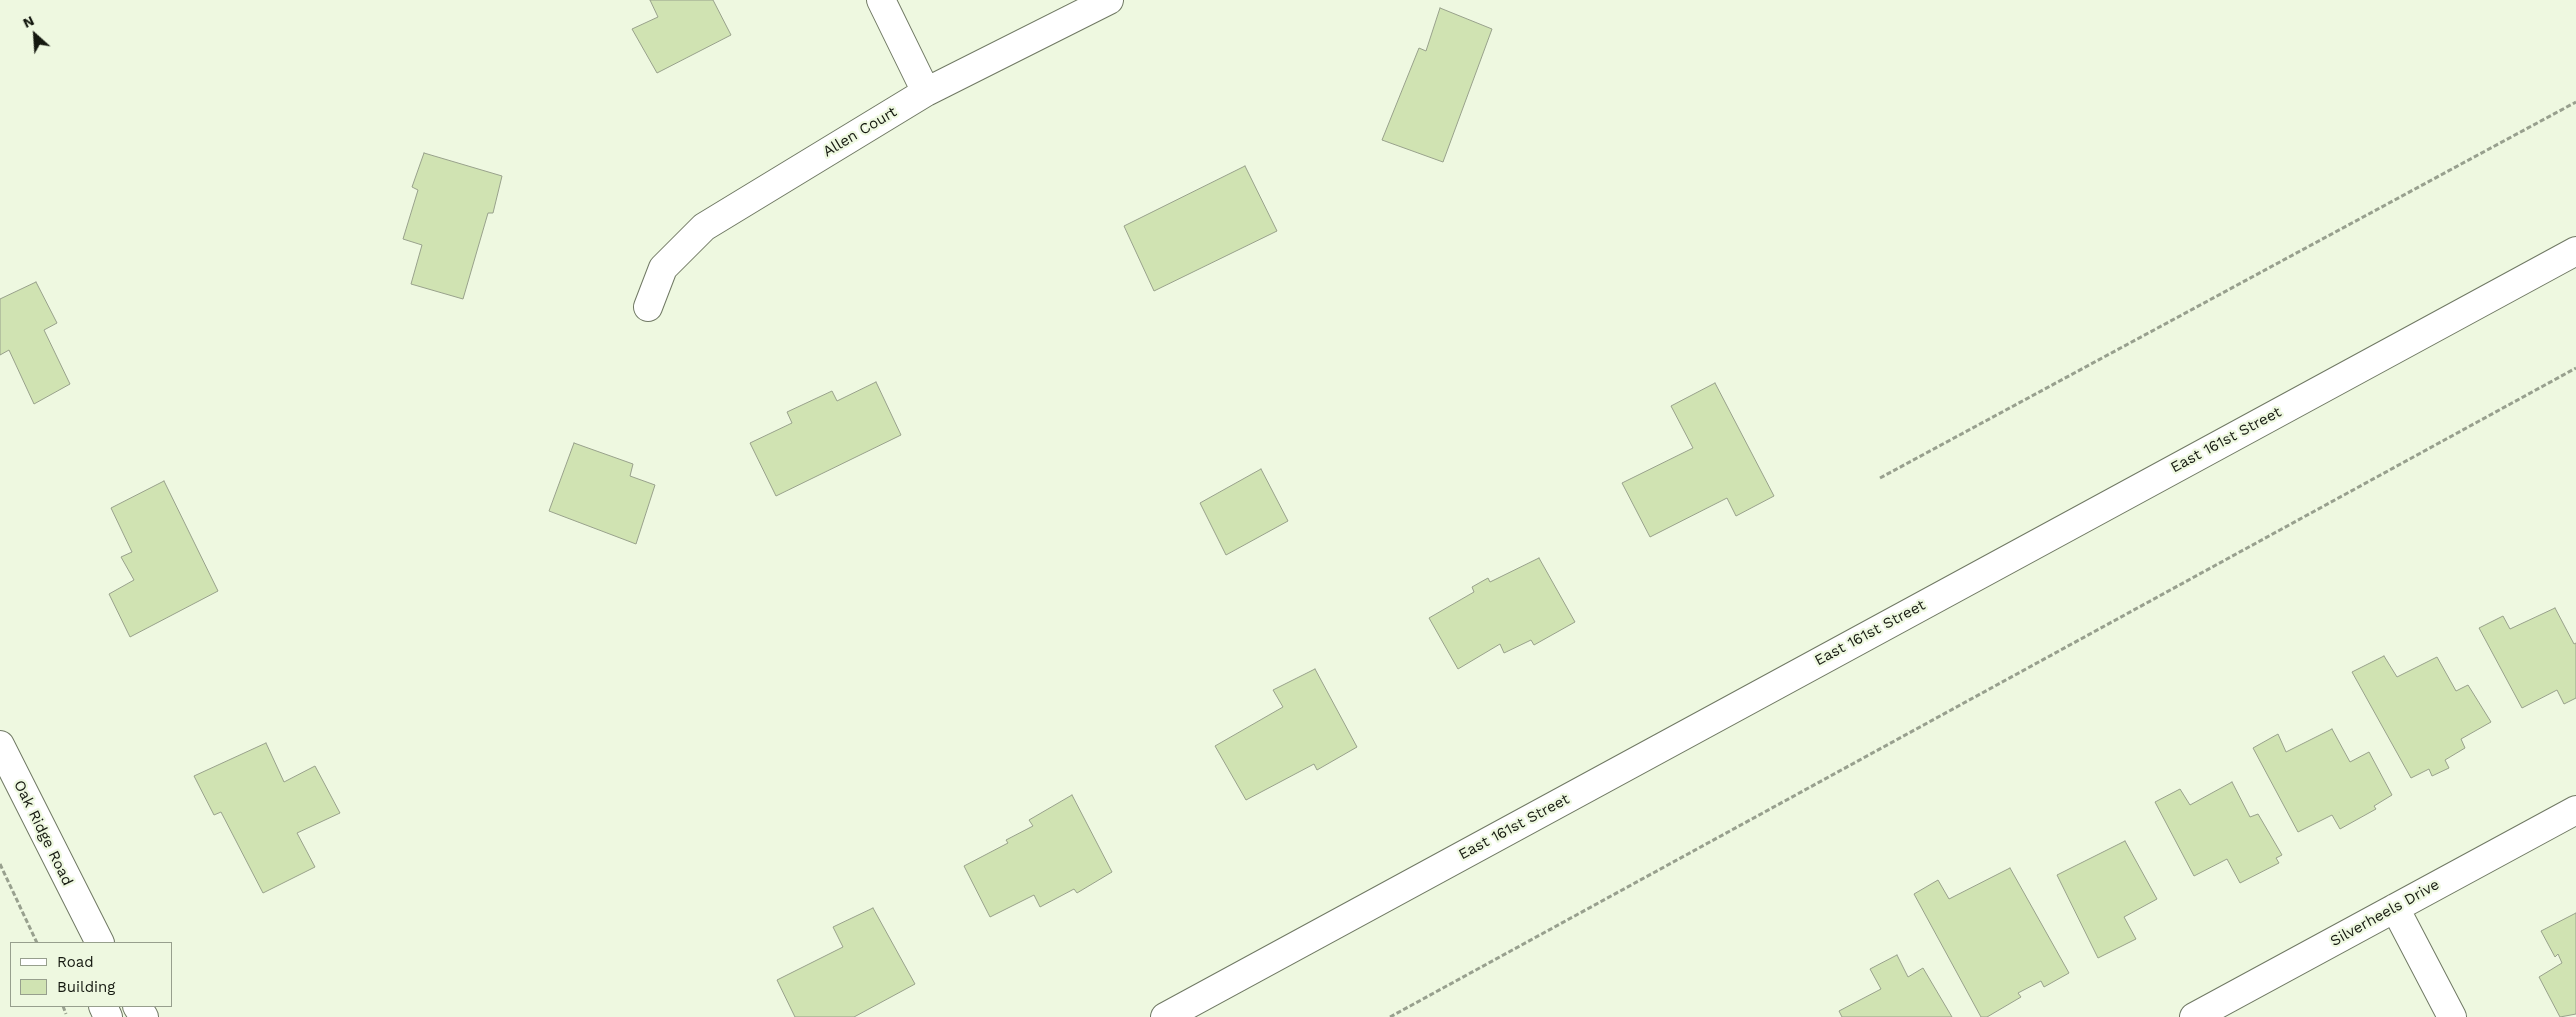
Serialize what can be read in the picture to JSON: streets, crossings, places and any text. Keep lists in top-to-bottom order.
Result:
{
  "streets": {
    "street": [
      "Allen Court",
      "East 161st Street",
      "Oak Ridge Road",
      "Silverheels Drive"
    ]
  },
  "legend": ["Road", "Building"],
  "north": "top left"
}
